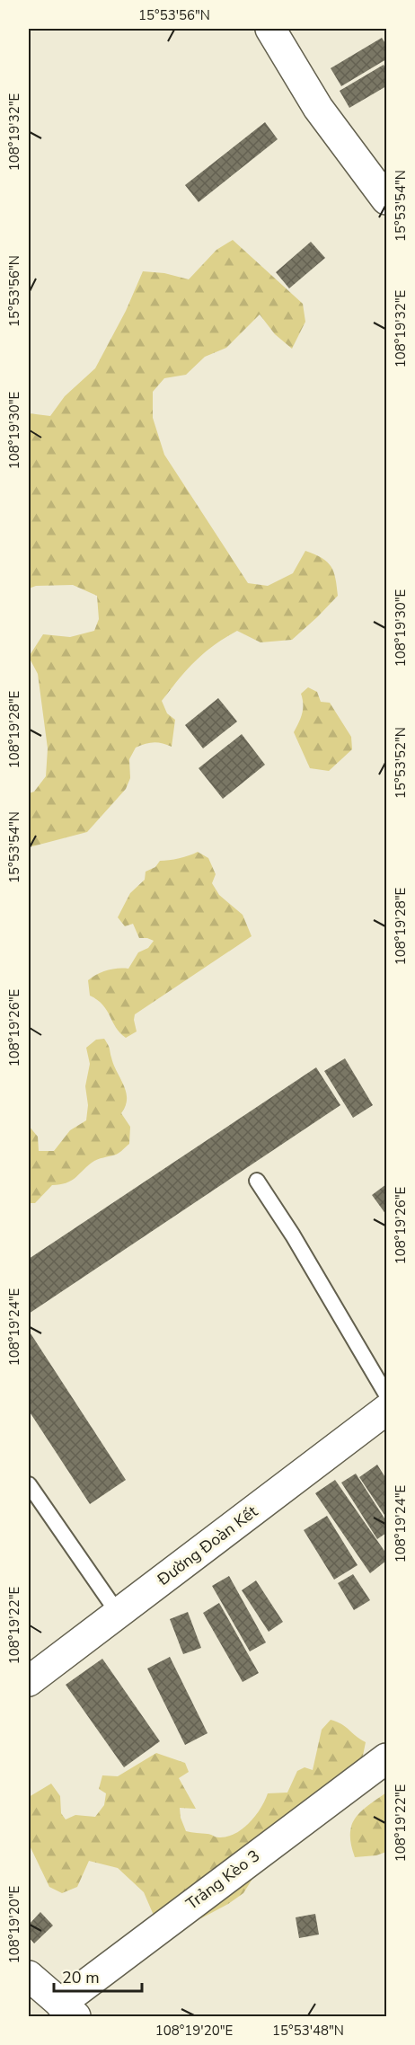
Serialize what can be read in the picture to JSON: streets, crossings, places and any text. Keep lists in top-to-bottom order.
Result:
{
  "streets": {
    "street": ["Đường Đoàn Kết", "Trảng Kèo 3"]
  },
  "scale_bar": "20 m",
  "coordinates": [
    "15°53'56\"N",
    "108°19'32\"E",
    "15°53'54\"N",
    "108°19'30\"E",
    "108°19'28\"E",
    "15°53'52\"N",
    "108°19'26\"E",
    "108°19'24\"E",
    "108°19'22\"E",
    "108°19'20\"E",
    "15°53'48\"N"
  ]
}
